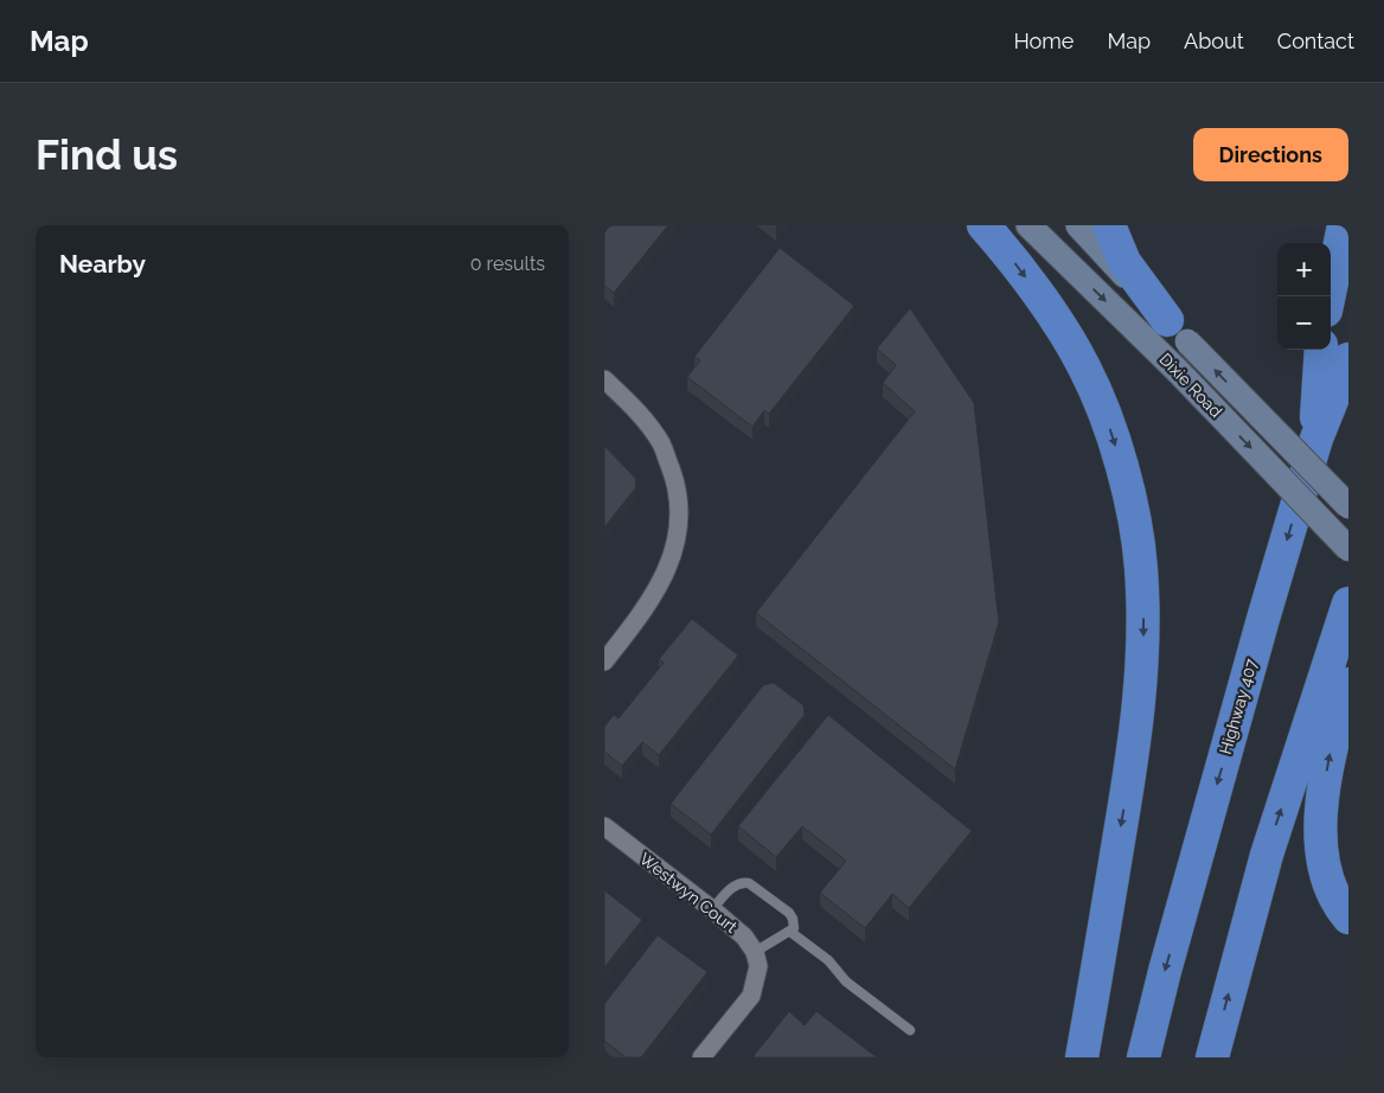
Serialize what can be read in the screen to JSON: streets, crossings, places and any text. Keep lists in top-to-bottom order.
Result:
{
  "streets": {
    "highway": ["Highway 407"],
    "main road": ["Dixie Road"],
    "street": ["Westwyn Court"]
  },
  "page": {
    "header": "Map",
    "nav": [
      "Home",
      "Map",
      "About",
      "Contact"
    ],
    "buttons": "Directions",
    "title": "Find us",
    "heading": ["Nearby", "0 results"],
    "map_buttons": ["+", "−"]
  }
}
